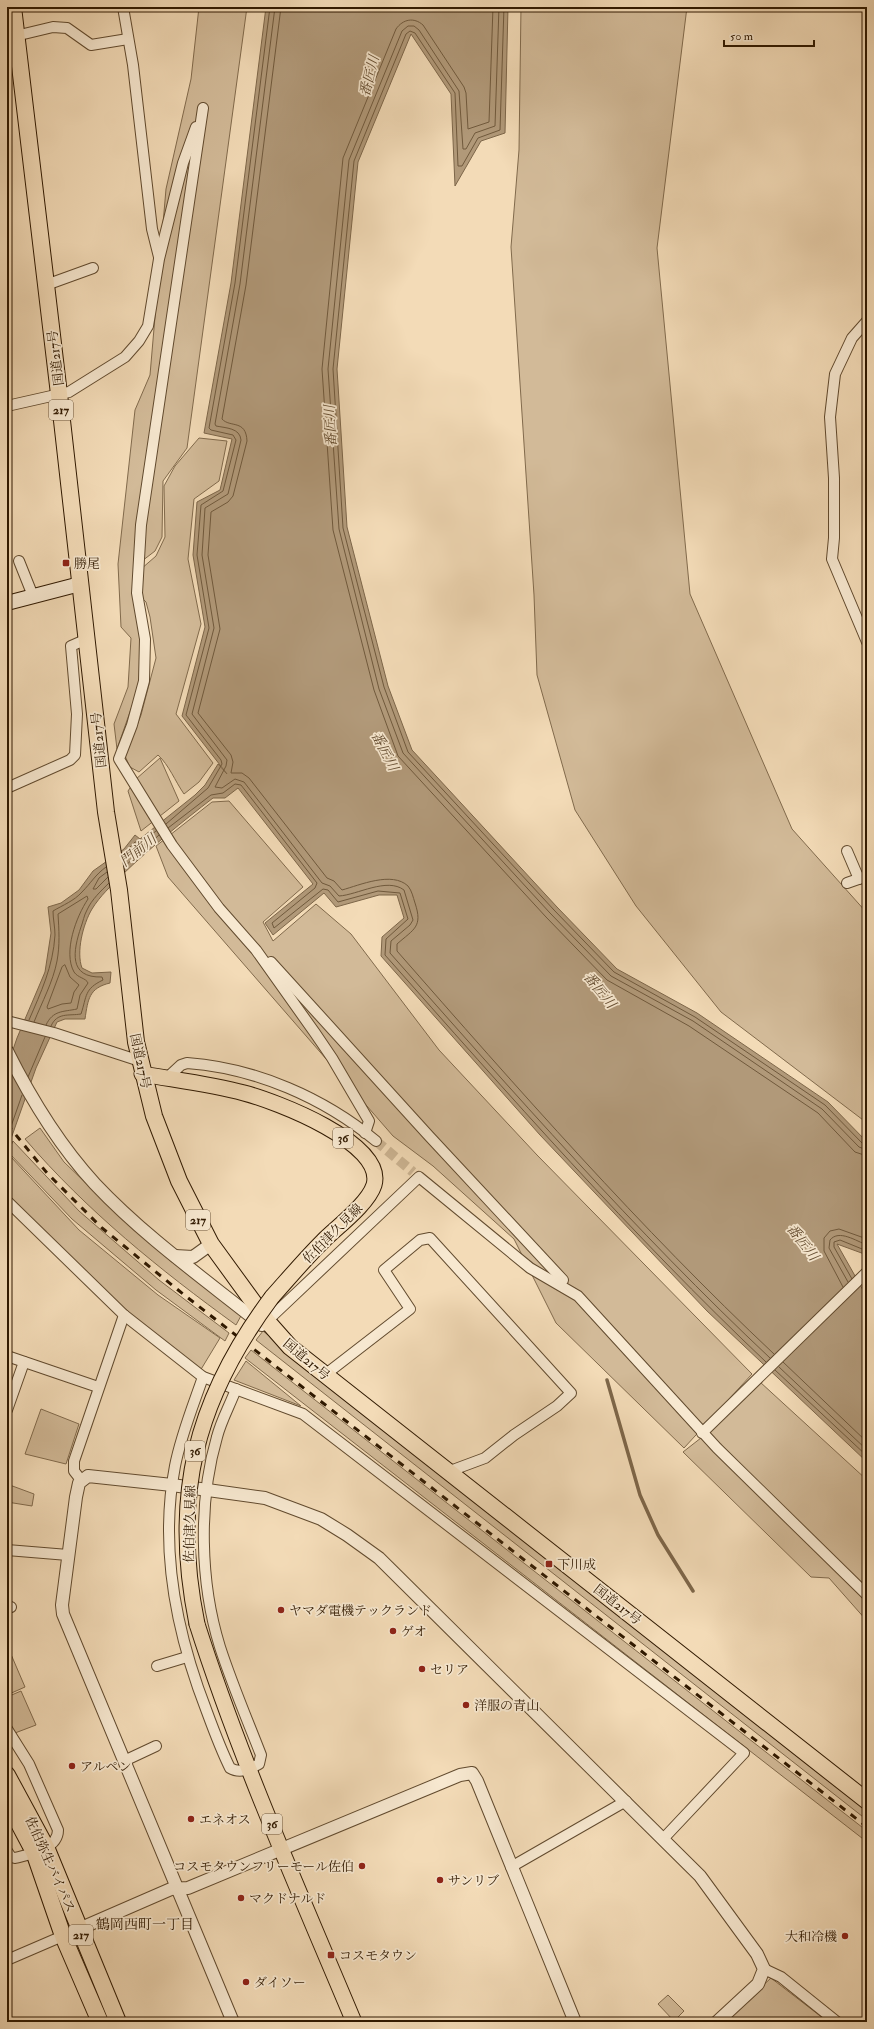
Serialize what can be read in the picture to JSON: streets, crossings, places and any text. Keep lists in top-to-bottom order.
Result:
{
  "streets": {
    "highway": ["国道217号", "217", "佐伯弥生バイパス"],
    "main road": ["36", "佐伯津久見線"]
  },
  "crossings": [
    ["国道217号", "佐伯津久見線"]
  ],
  "districts": ["鶴岡西町一丁目"],
  "water": ["番匠川", "門前川"],
  "places": {
    "transit": ["勝尾", "下川成", "コスモタウン"],
    "other": [
      "ヤマダ電機テックランド",
      "ゲオ",
      "セリア",
      "洋服の青山",
      "アルペン",
      "エネオス",
      "コスモタウンフリーモール佐伯",
      "サンリブ",
      "マクドナルド",
      "大和冷機",
      "ダイソー"
    ]
  },
  "scale_bar": "50 m"
}
